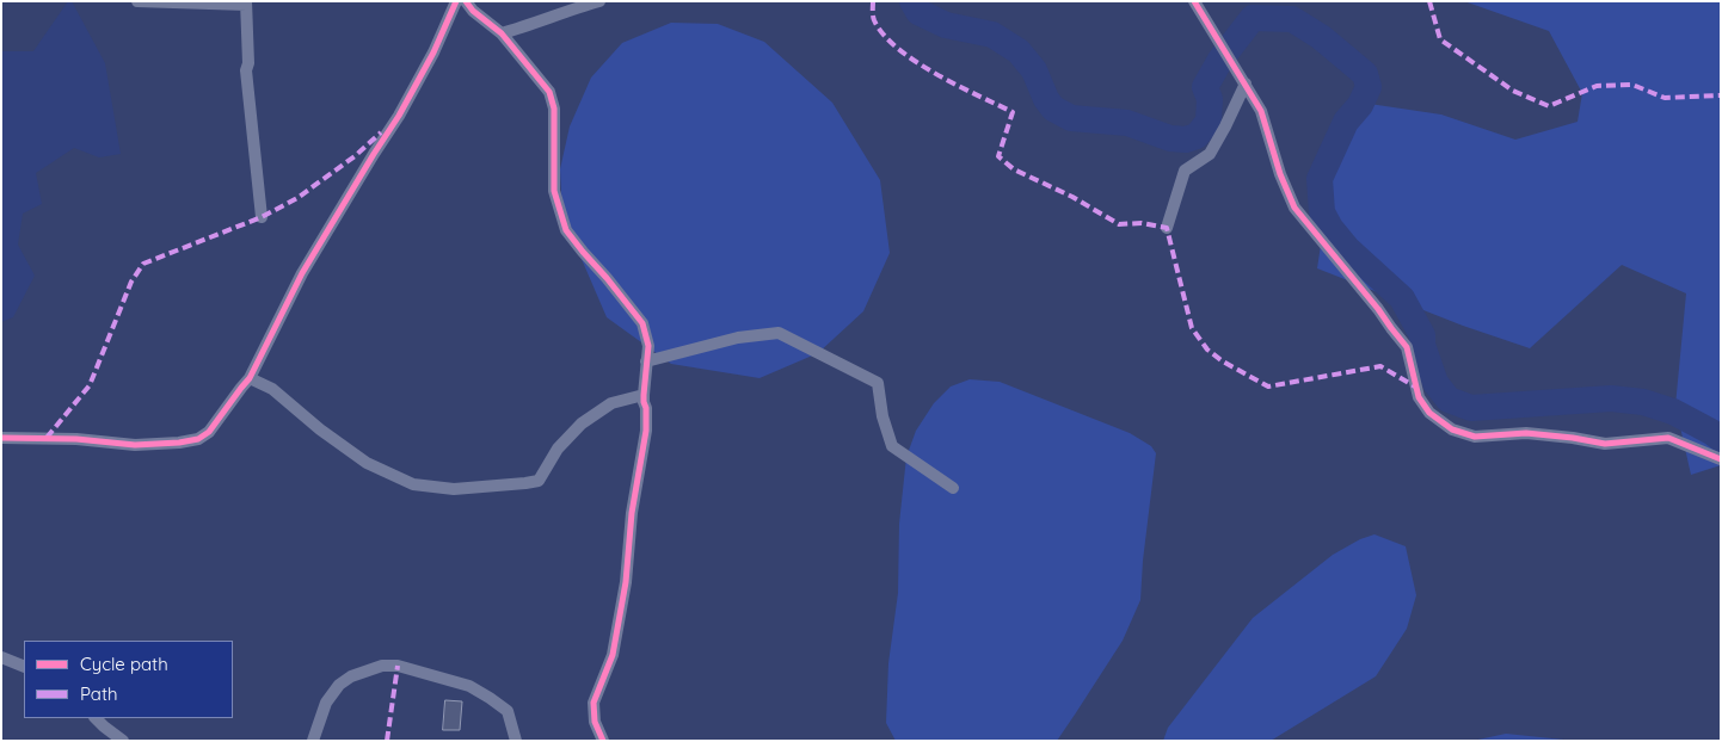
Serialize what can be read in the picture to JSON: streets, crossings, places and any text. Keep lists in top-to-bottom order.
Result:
{
  "legend": ["Cycle path", "Path"]
}
